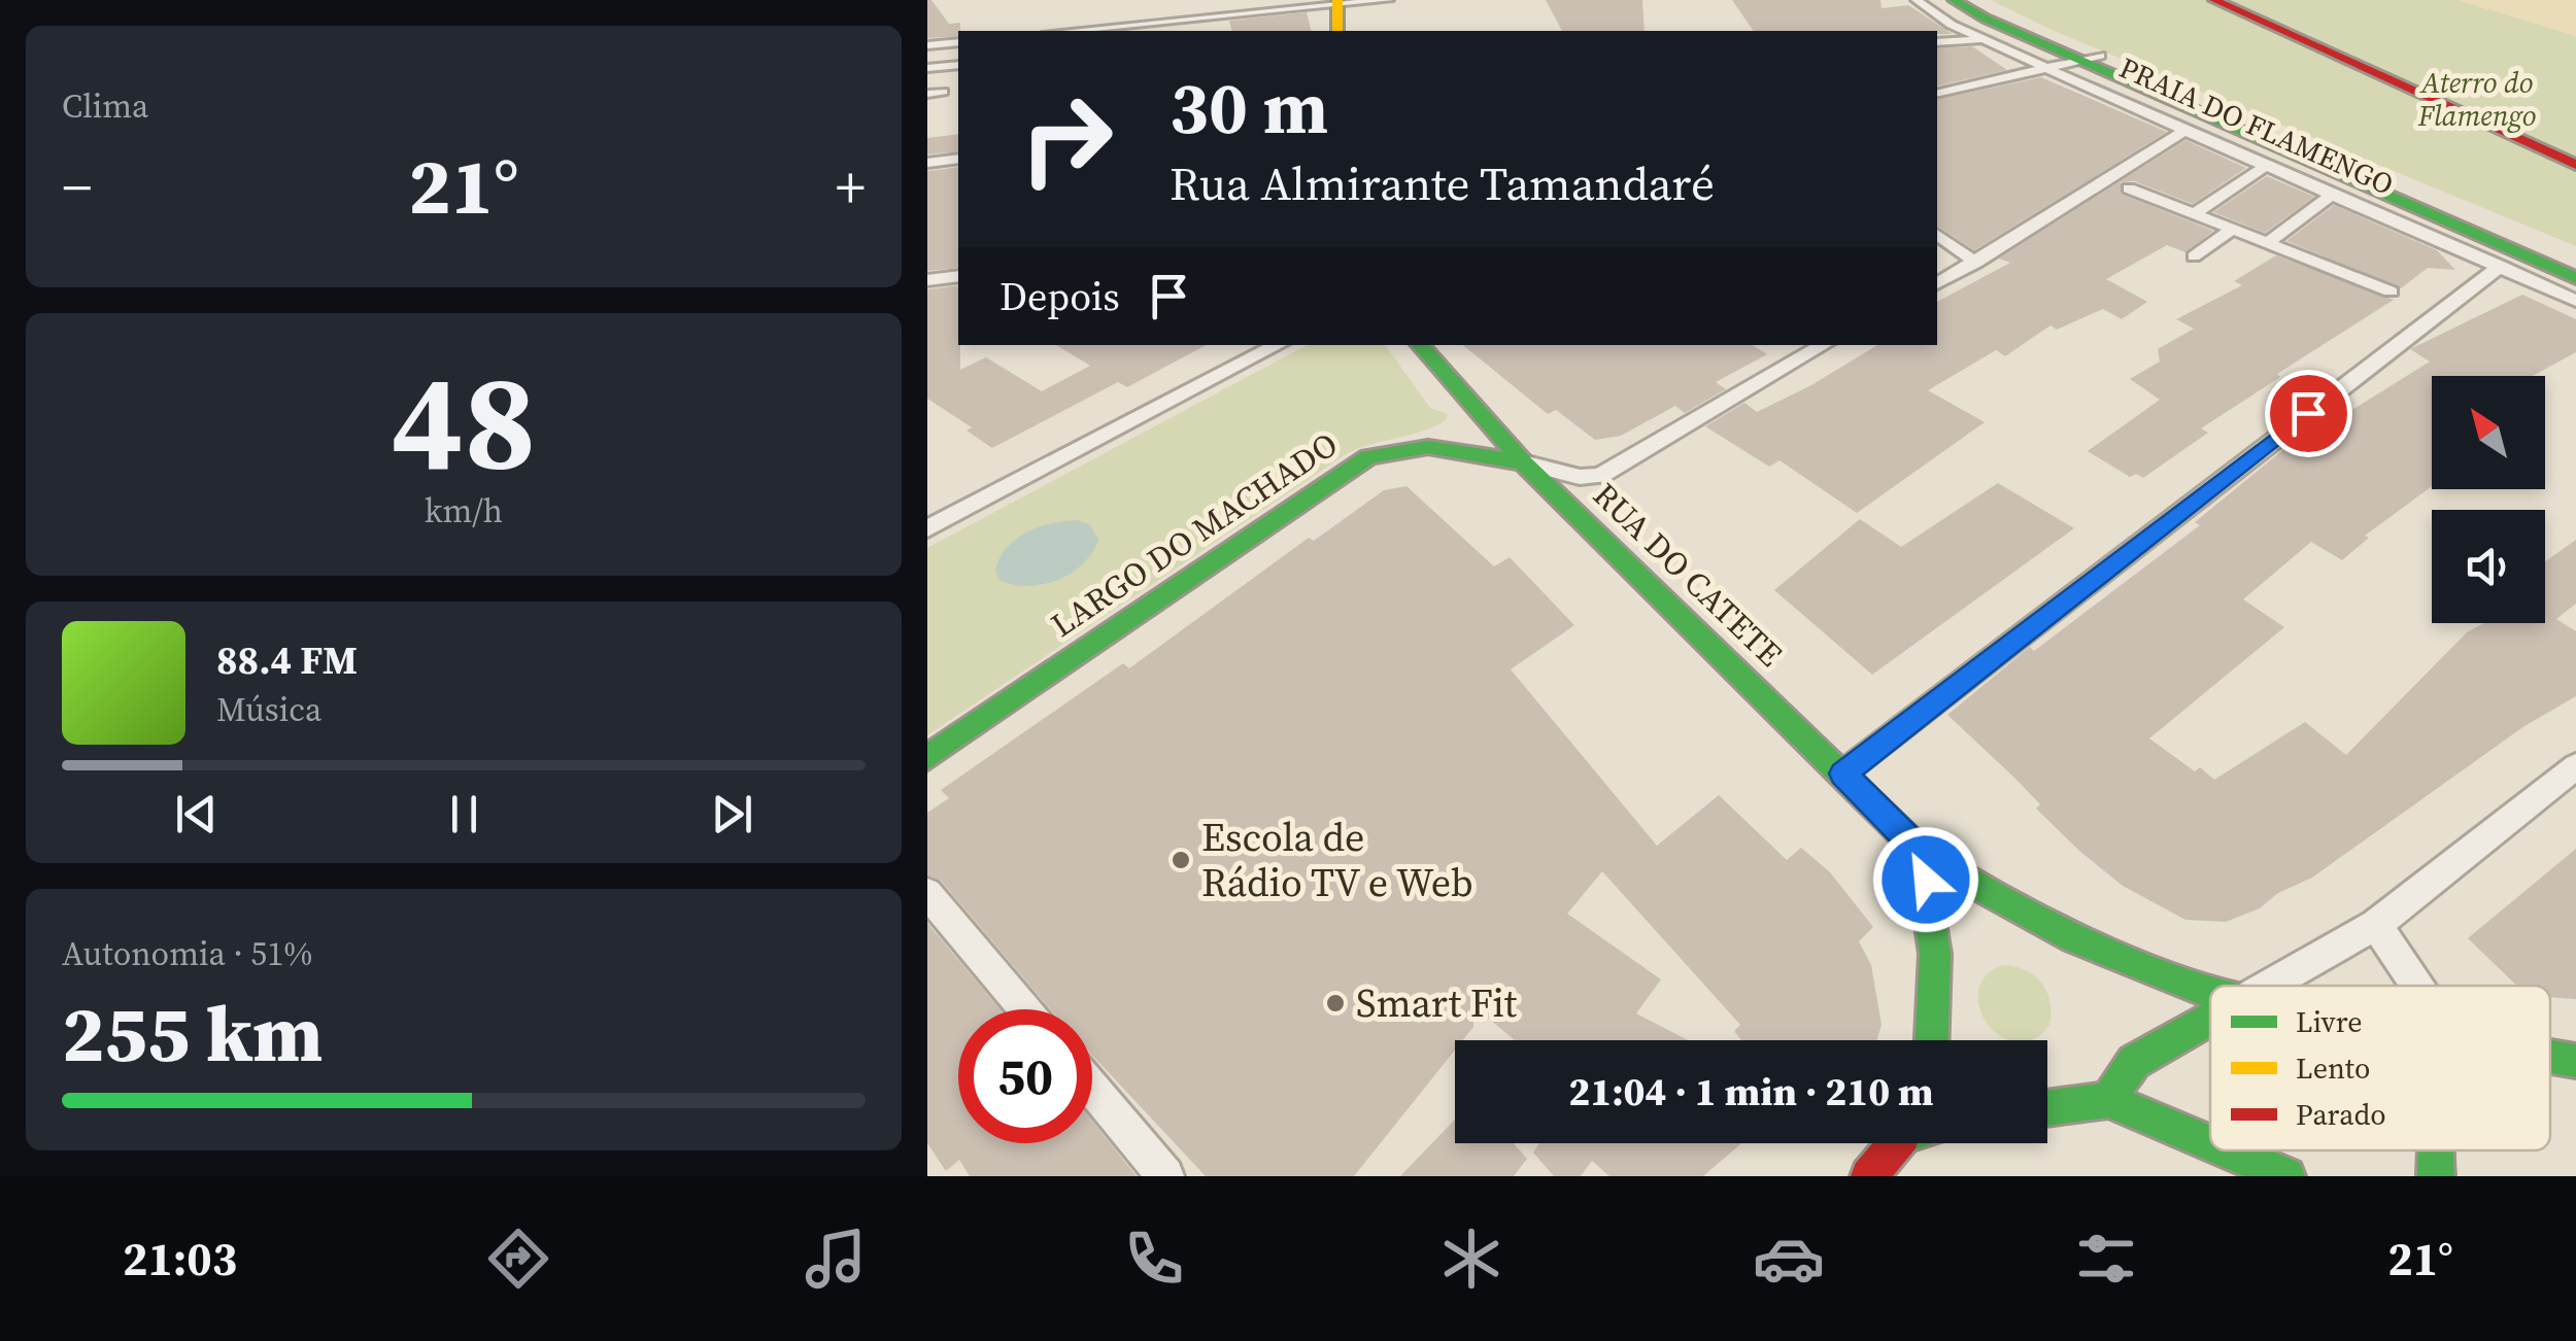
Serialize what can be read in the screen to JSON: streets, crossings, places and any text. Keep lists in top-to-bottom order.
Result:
{
  "streets": {
    "main road": ["PRAIA DO FLAMENGO", "LARGO DO MACHADO", "RUA DO CATETE"]
  },
  "crossings": [
    ["LARGO DO MACHADO", "RUA DO CATETE"]
  ],
  "parks": ["Aterro do Flamengo"],
  "places": ["Escola de Rádio TV e Web", "Smart Fit"],
  "legend": ["Livre", "Lento", "Parado"],
  "north": "top left",
  "page": {
    "tile": [
      "Clima",
      ["48", "km/h"],
      ["Autonomia · 51%", "255 km"]
    ],
    "turn": ["30 m", "Rua Almirante Tamandaré"],
    "heat": ["−", "21°", "+"],
    "then": "Depois",
    "song": ["88.4 FM", "Música"],
    "limit": "50",
    "trip": "21:04 · 1 min · 210 m",
    "tabs": ["21:03", "21°"]
  }
}
